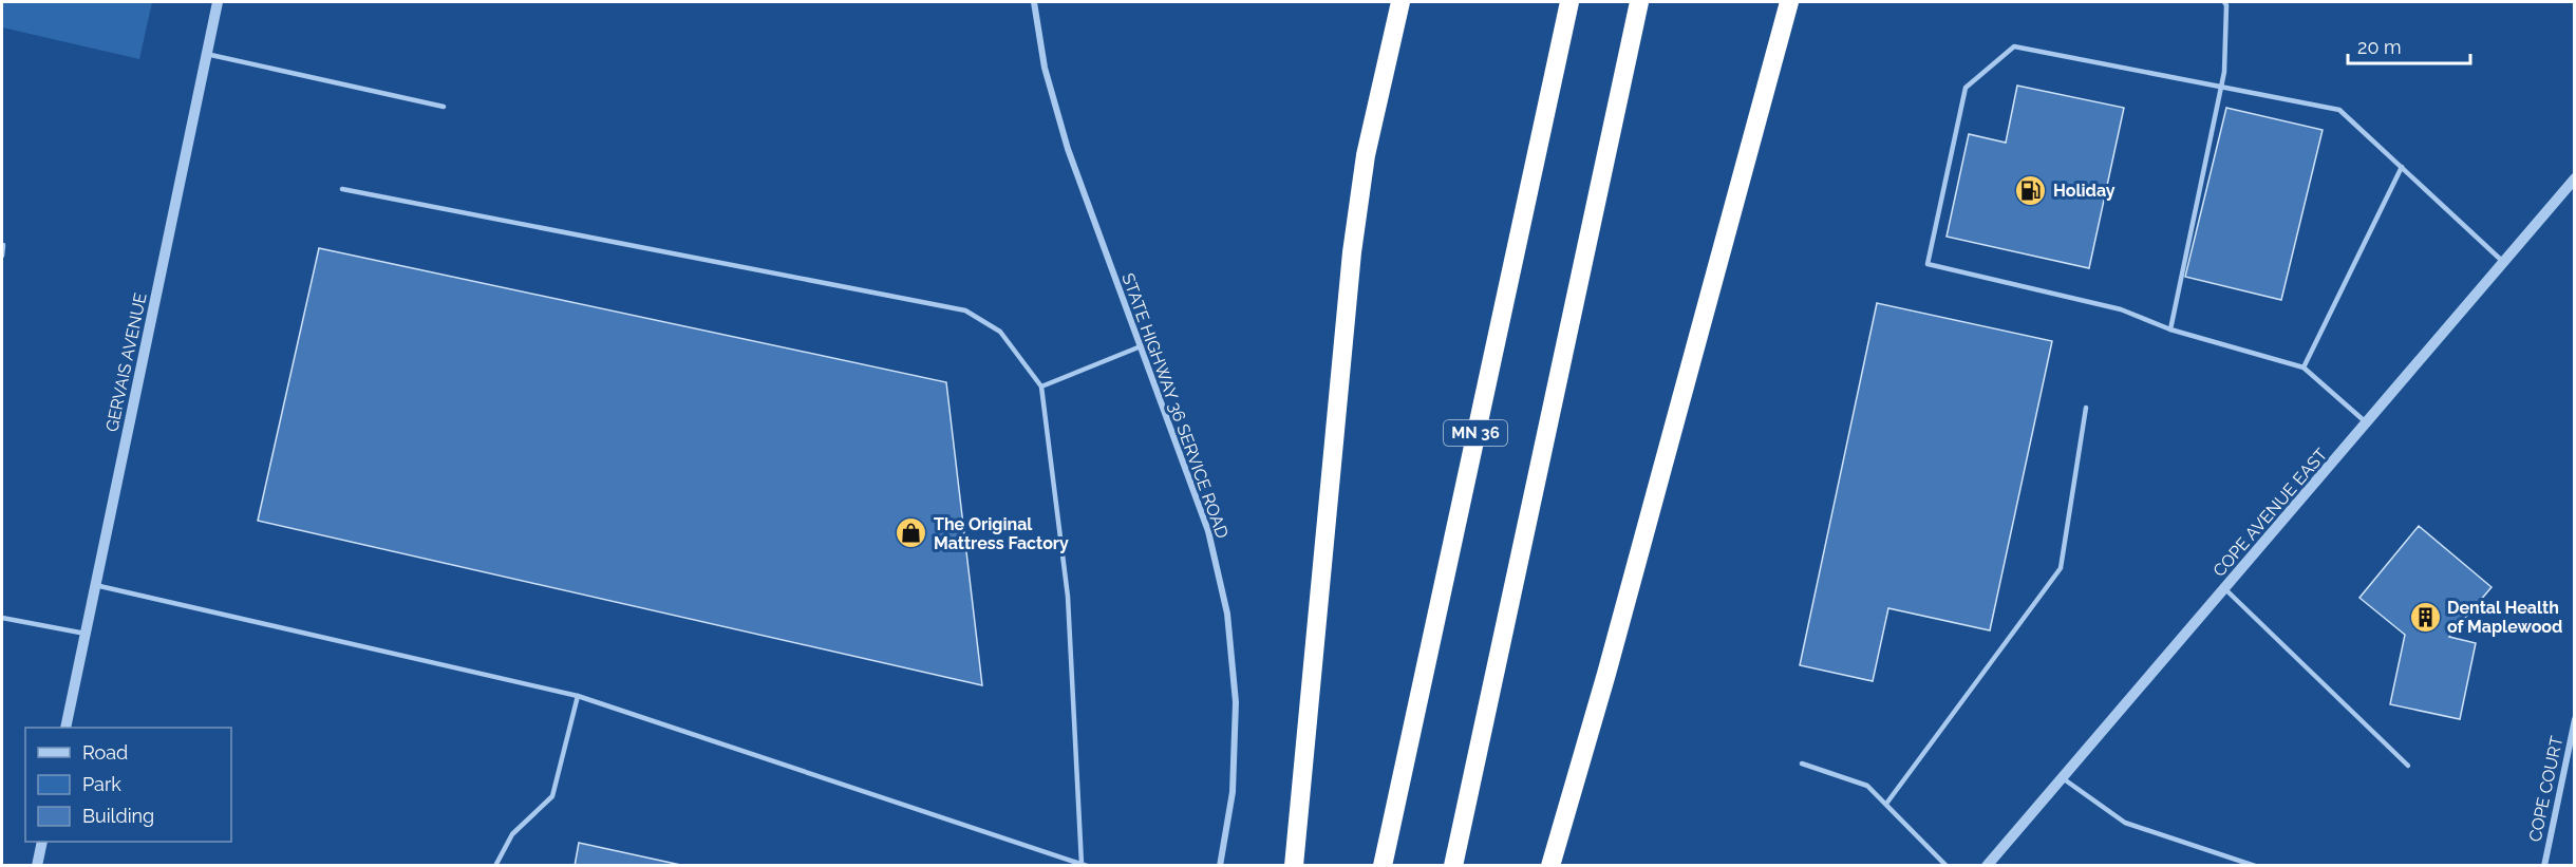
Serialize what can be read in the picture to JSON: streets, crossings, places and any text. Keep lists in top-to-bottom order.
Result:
{
  "streets": {
    "highway": ["MN 36"],
    "street": [
      "GERVAIS AVENUE",
      "STATE HIGHWAY 36 SERVICE ROAD",
      "COPE AVENUE EAST",
      "COPE COURT"
    ]
  },
  "places": {
    "fuel station": ["Holiday"],
    "shop": ["The Original Mattress Factory"],
    "building": ["Dental Health of Maplewood"]
  },
  "legend": ["Road", "Park", "Building"],
  "scale_bar": "20 m"
}
